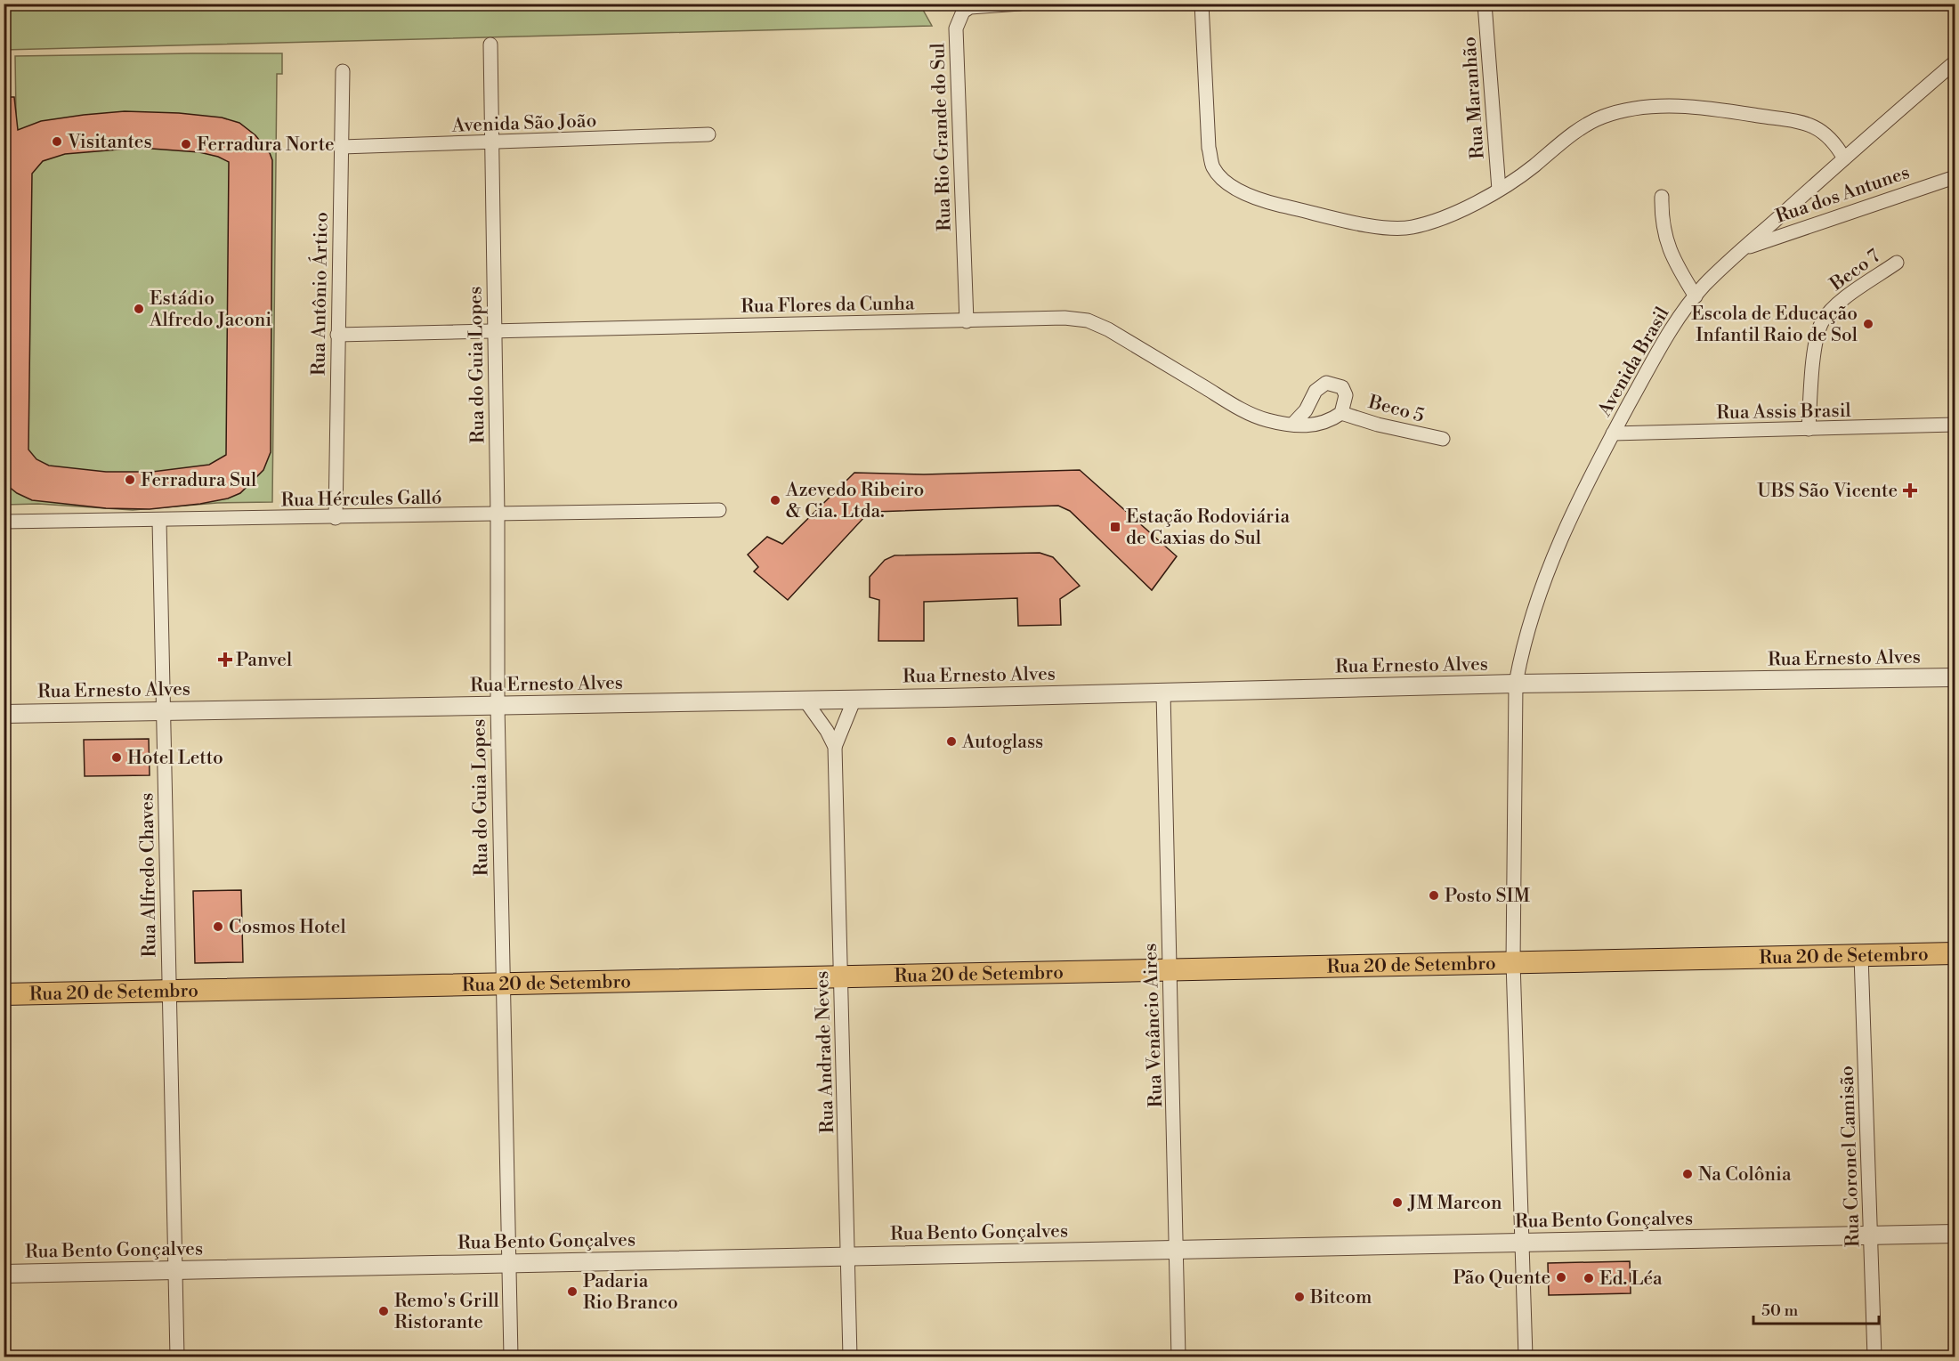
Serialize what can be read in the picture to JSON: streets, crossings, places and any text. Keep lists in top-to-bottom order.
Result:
{
  "streets": {
    "main road": ["Rua 20 de Setembro"],
    "street": [
      "Rua Maranhão",
      "Avenida São João",
      "Rua Rio Grande do Sul",
      "Rua dos Antunes",
      "Beco 7",
      "Rua Antônio Ártico",
      "Rua Flores da Cunha",
      "Avenida Brasil",
      "Rua do Guia Lopes",
      "Beco 5",
      "Rua Assis Brasil",
      "Rua Hércules Galló",
      "Rua Ernesto Alves",
      "Rua Alfredo Chaves",
      "Rua Venâncio Aires",
      "Rua Andrade Neves",
      "Rua Coronel Camisão",
      "Rua Bento Gonçalves"
    ]
  },
  "crossings": [
    ["Avenida São João", "Rua Antônio Ártico"],
    ["Avenida São João", "Rua do Guia Lopes"],
    ["Rua Rio Grande do Sul", "Rua Flores da Cunha"],
    ["Rua dos Antunes", "Avenida Brasil"],
    ["Beco 7", "Rua Assis Brasil"],
    ["Rua Antônio Ártico", "Rua Flores da Cunha"],
    ["Rua Antônio Ártico", "Rua Hércules Galló"],
    ["Rua Flores da Cunha", "Rua do Guia Lopes"],
    ["Rua Flores da Cunha", "Beco 5"],
    ["Avenida Brasil", "Rua Assis Brasil"],
    ["Avenida Brasil", "Rua Ernesto Alves"],
    ["Avenida Brasil", "Rua 20 de Setembro"],
    ["Avenida Brasil", "Rua Bento Gonçalves"],
    ["Rua do Guia Lopes", "Rua Hércules Galló"],
    ["Rua do Guia Lopes", "Rua Ernesto Alves"],
    ["Rua do Guia Lopes", "Rua 20 de Setembro"],
    ["Rua do Guia Lopes", "Rua Bento Gonçalves"],
    ["Rua Hércules Galló", "Rua Alfredo Chaves"],
    ["Rua Ernesto Alves", "Rua Alfredo Chaves"],
    ["Rua Ernesto Alves", "Rua Venâncio Aires"],
    ["Rua Ernesto Alves", "Rua Andrade Neves"],
    ["Rua Alfredo Chaves", "Rua 20 de Setembro"],
    ["Rua Alfredo Chaves", "Rua Bento Gonçalves"],
    ["Rua 20 de Setembro", "Rua Venâncio Aires"],
    ["Rua 20 de Setembro", "Rua Andrade Neves"],
    ["Rua 20 de Setembro", "Rua Coronel Camisão"],
    ["Rua Venâncio Aires", "Rua Bento Gonçalves"],
    ["Rua Andrade Neves", "Rua Bento Gonçalves"],
    ["Rua Coronel Camisão", "Rua Bento Gonçalves"]
  ],
  "places": {
    "other": [
      "Visitantes",
      "Ferradura Norte",
      "Estádio Alfredo Jaconi",
      "Escola de Educação Infantil Raio de Sol",
      "Ferradura Sul",
      "Azevedo Ribeiro & Cia. Ltda.",
      "Autoglass",
      "Hotel Letto",
      "Posto SIM",
      "Cosmos Hotel",
      "Na Colônia",
      "JM Marcon",
      "Pão Quente",
      "Ed. Léa",
      "Padaria Rio Branco",
      "Bitcom",
      "Remo's Grill Ristorante"
    ],
    "health": ["UBS São Vicente", "Panvel"],
    "transit": ["Estação Rodoviária de Caxias do Sul"]
  },
  "scale_bar": "50 m"
}
